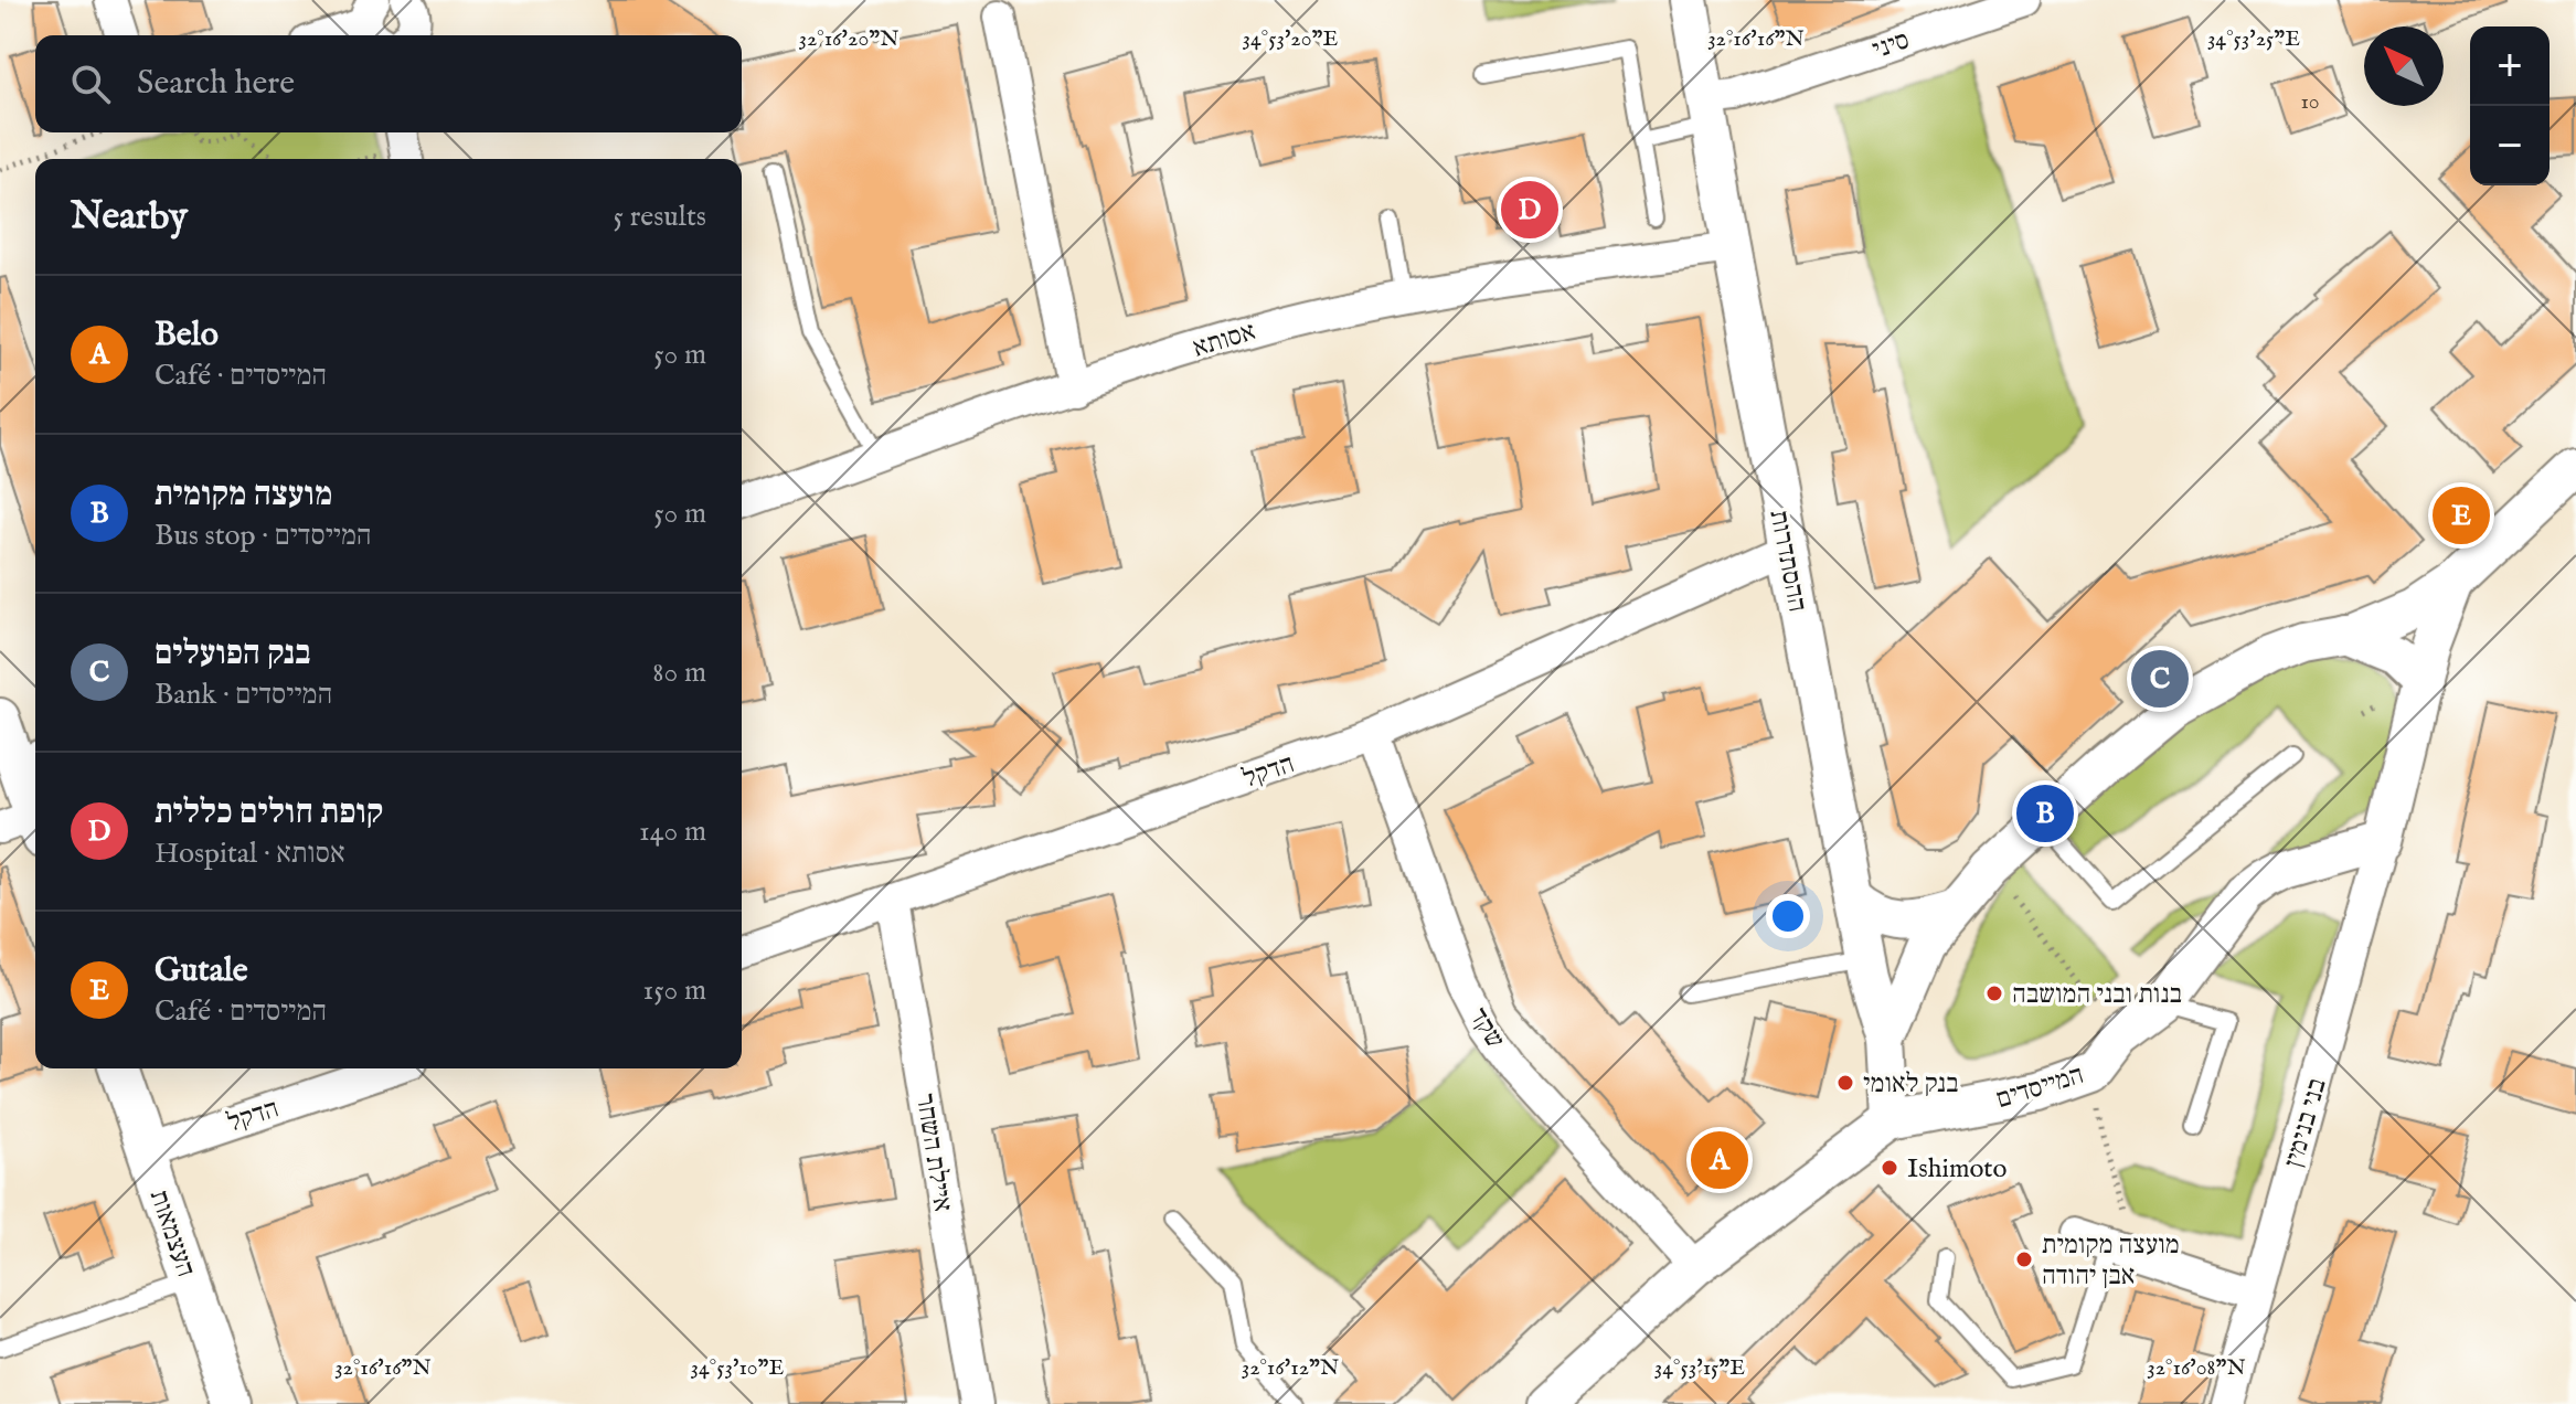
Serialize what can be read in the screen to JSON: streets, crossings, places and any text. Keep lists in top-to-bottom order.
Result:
{
  "streets": {
    "street": [
      "סיני",
      "אסותא",
      "ההסתדרות",
      "הדקל",
      "שקד",
      "המייסדים",
      "בני בנימין",
      "איילת השחר",
      "העצמאות"
    ]
  },
  "crossings": [
    ["סיני", "ההסתדרות"],
    ["אסותא", "ההסתדרות"],
    ["ההסתדרות", "הדקל"],
    ["ההסתדרות", "המייסדים"],
    ["הדקל", "שקד"],
    ["הדקל", "איילת השחר"],
    ["הדקל", "העצמאות"],
    ["שקד", "המייסדים"],
    ["המייסדים", "בני בנימין"]
  ],
  "places": [
    "בנות ובני המושבה",
    "בנק לאומי",
    "Ishimoto",
    "מועצה מקומית אבן יהודה"
  ],
  "house_numbers": ["10"],
  "north": "top left",
  "page": {
    "map_buttons": ["+", "−"],
    "search": "Search here",
    "heading": ["Nearby", "5 results"],
    "pins": [
      "D",
      "E",
      "C",
      "B",
      "A"
    ],
    "list": [
      {
        "mark": "A",
        "name": "Belo",
        "note": "Café · המייסדים",
        "value": "50 m"
      },
      {
        "mark": "B",
        "name": "מועצה מקומית",
        "note": "Bus stop · המייסדים",
        "value": "50 m"
      },
      {
        "mark": "C",
        "name": "בנק הפועלים",
        "note": "Bank · המייסדים",
        "value": "80 m"
      },
      {
        "mark": "D",
        "name": "קופת חולים כללית",
        "note": "Hospital · אסותא",
        "value": "140 m"
      },
      {
        "mark": "E",
        "name": "Gutale",
        "note": "Café · המייסדים",
        "value": "150 m"
      }
    ]
  },
  "coordinates": [
    "34°53'20\"E",
    "32°16'16\"N",
    "34°53'25\"E",
    "32°16'20\"N",
    "32°16'12\"N",
    "32°16'08\"N",
    "34°53'10\"E",
    "34°53'15\"E"
  ]
}
